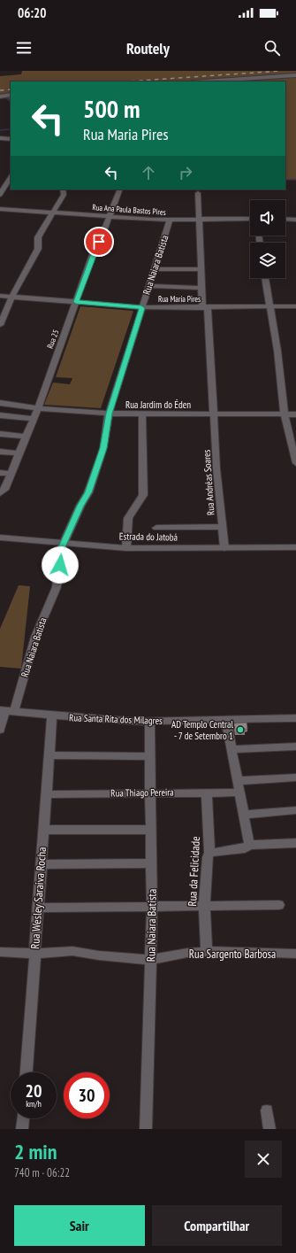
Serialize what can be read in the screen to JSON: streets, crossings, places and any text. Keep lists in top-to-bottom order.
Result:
{
  "streets": {
    "street": [
      "Rua Ana Paula Bastos Pires",
      "Rua Naiara Batista",
      "Rua Maria Pires",
      "Rua 25",
      "Rua Jardim do Éden",
      "Rua Andréas Soares",
      "Estrada do Jatobá",
      "Rua Santa Rita dos Milagres",
      "Rua Thiago Pereira",
      "Rua da Felicidade",
      "Rua Wesley Saraiva Rocha",
      "Rua Sargento Barbosa"
    ]
  },
  "crossings": [
    ["Rua Ana Paula Bastos Pires", "Rua Naiara Batista"],
    ["Rua Ana Paula Bastos Pires", "Rua 25"],
    ["Rua Naiara Batista", "Rua Maria Pires"],
    ["Rua Naiara Batista", "Rua Jardim do Éden"],
    ["Rua Naiara Batista", "Estrada do Jatobá"],
    ["Rua Naiara Batista", "Rua Santa Rita dos Milagres"],
    ["Rua Naiara Batista", "Rua Thiago Pereira"],
    ["Rua Naiara Batista", "Rua Sargento Barbosa"],
    ["Rua Maria Pires", "Rua 25"],
    ["Rua Maria Pires", "Rua Andréas Soares"],
    ["Rua 25", "Rua Jardim do Éden"],
    ["Rua Jardim do Éden", "Rua Andréas Soares"],
    ["Rua Andréas Soares", "Estrada do Jatobá"],
    ["Rua Santa Rita dos Milagres", "Rua Wesley Saraiva Rocha"],
    ["Rua Thiago Pereira", "Rua da Felicidade"],
    ["Rua Thiago Pereira", "Rua Wesley Saraiva Rocha"],
    ["Rua da Felicidade", "Rua Sargento Barbosa"],
    ["Rua Wesley Saraiva Rocha", "Rua Sargento Barbosa"]
  ],
  "places": ["AD Templo Central - 7 de Setembro 1"],
  "page": {
    "status": "06:20",
    "header": "Routely",
    "turn": ["500 m", "Rua Maria Pires"],
    "speed": "20 km/h",
    "limit": "30",
    "heading": ["2 min", "740 m · 06:22"],
    "buttons": ["Sair", "Compartilhar"]
  }
}
